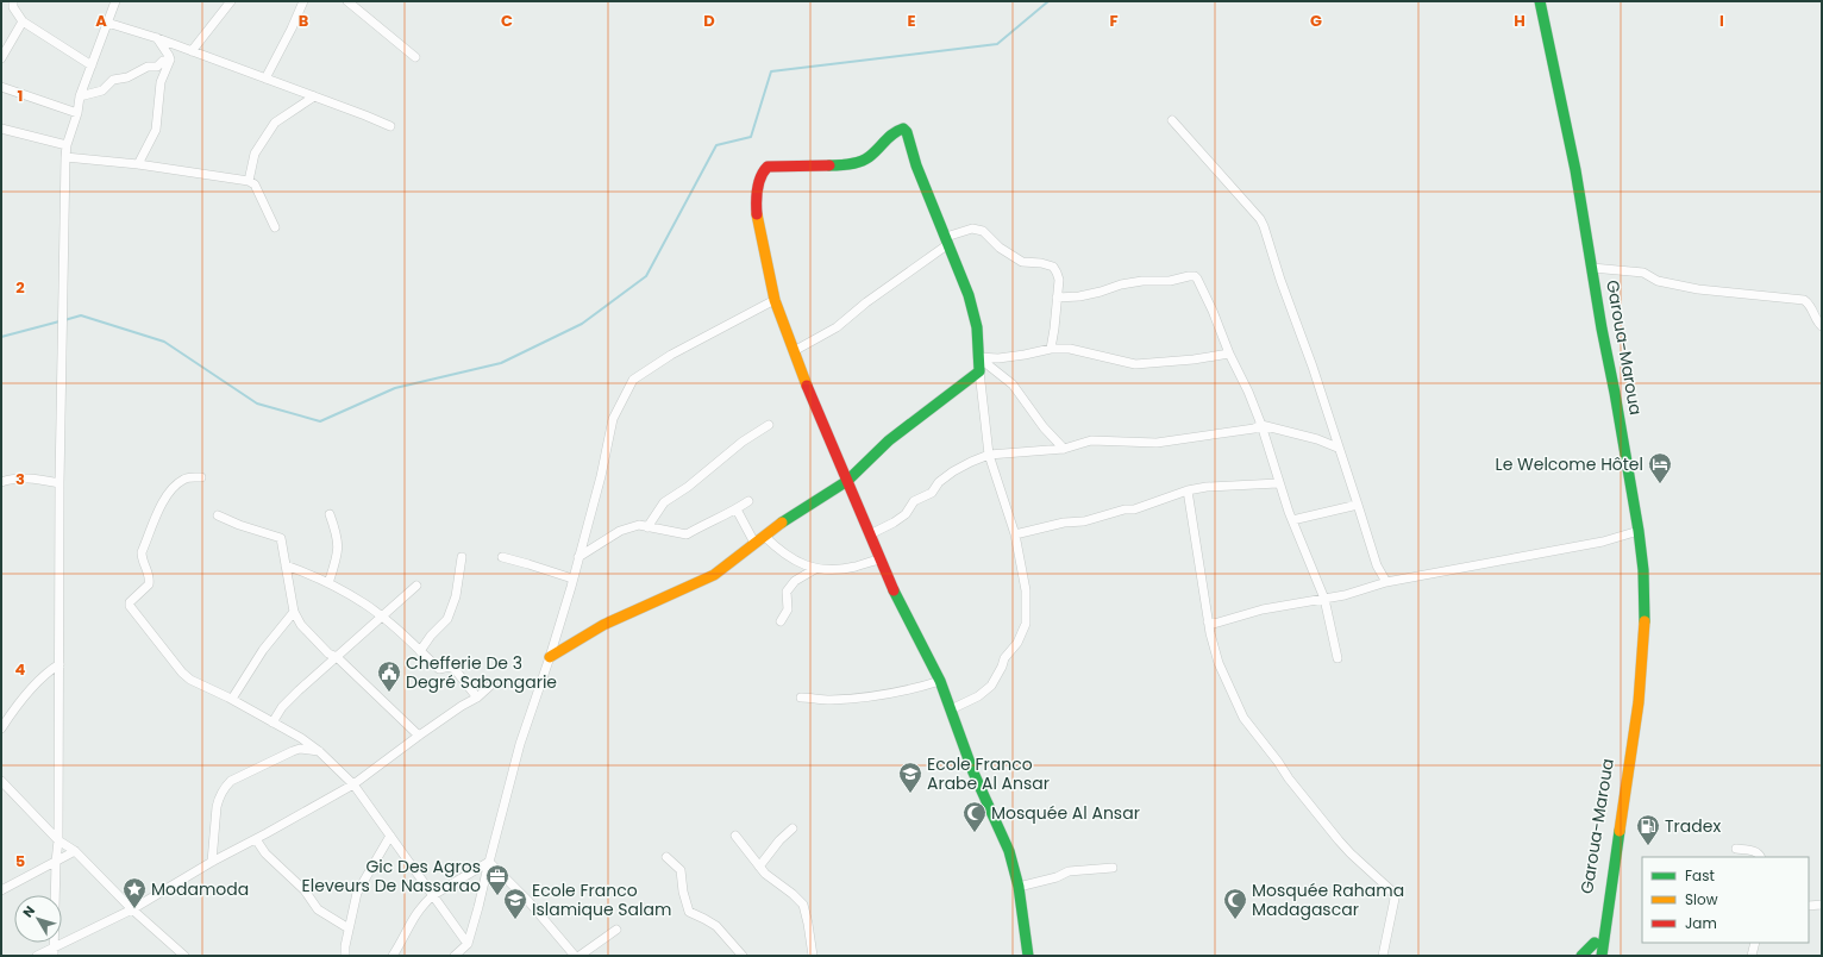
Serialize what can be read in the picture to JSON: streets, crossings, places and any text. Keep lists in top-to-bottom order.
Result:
{
  "streets": {
    "main road": ["Garoua-Maroua"]
  },
  "places": {
    "hotel": ["Le Welcome Hôtel"],
    "public building": ["Chefferie De 3 Degré Sabongarie"],
    "school or university": ["Ecole Franco Arabe Al Ansar", "Ecole Franco Islamique Salam"],
    "mosque": ["Mosquée Al Ansar", "Mosquée Rahama Madagascar"],
    "fuel station": ["Tradex"],
    "office": ["Gic Des Agros Eleveurs De Nassarao"],
    "place": ["Modamoda"]
  },
  "legend": ["Fast", "Slow", "Jam"],
  "north": "top left",
  "grid": {
    "columns": [
      "A",
      "B",
      "C",
      "D",
      "E",
      "F",
      "G",
      "H",
      "I"
    ],
    "rows": [
      "1",
      "2",
      "3",
      "4",
      "5"
    ]
  }
}
